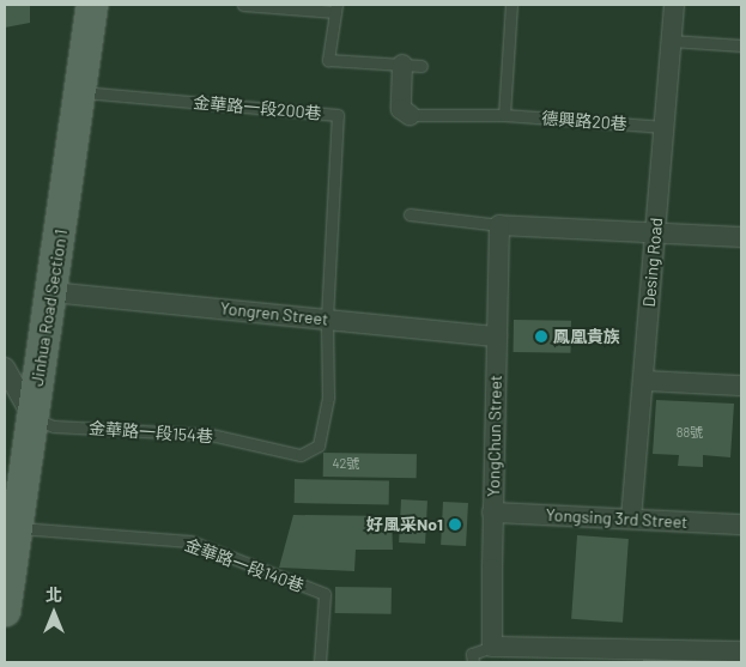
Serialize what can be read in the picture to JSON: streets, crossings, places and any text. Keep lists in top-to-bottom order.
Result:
{
  "streets": {
    "main road": ["Jinhua Road Section 1"],
    "street": [
      "Desing Road",
      "Yongren Street",
      "YongChun Street",
      "Yongsing 3rd Street"
    ],
    "lane": [
      "金華路一段200巷",
      "德興路20巷",
      "金華路一段154巷",
      "金華路一段140巷"
    ]
  },
  "crossings": [
    ["金華路一段200巷", "Jinhua Road Section 1"],
    ["金華路一段200巷", "Yongren Street"],
    ["金華路一段200巷", "金華路一段154巷"],
    ["德興路20巷", "Desing Road"],
    ["Desing Road", "Yongsing 3rd Street"],
    ["Jinhua Road Section 1", "Yongren Street"],
    ["Jinhua Road Section 1", "金華路一段154巷"],
    ["Jinhua Road Section 1", "金華路一段140巷"],
    ["Yongren Street", "金華路一段154巷"],
    ["Yongren Street", "YongChun Street"],
    ["YongChun Street", "Yongsing 3rd Street"]
  ],
  "places": ["鳳凰貴族", "好風采No1"],
  "house_numbers": ["88號", "42號"],
  "north": "top"
}
